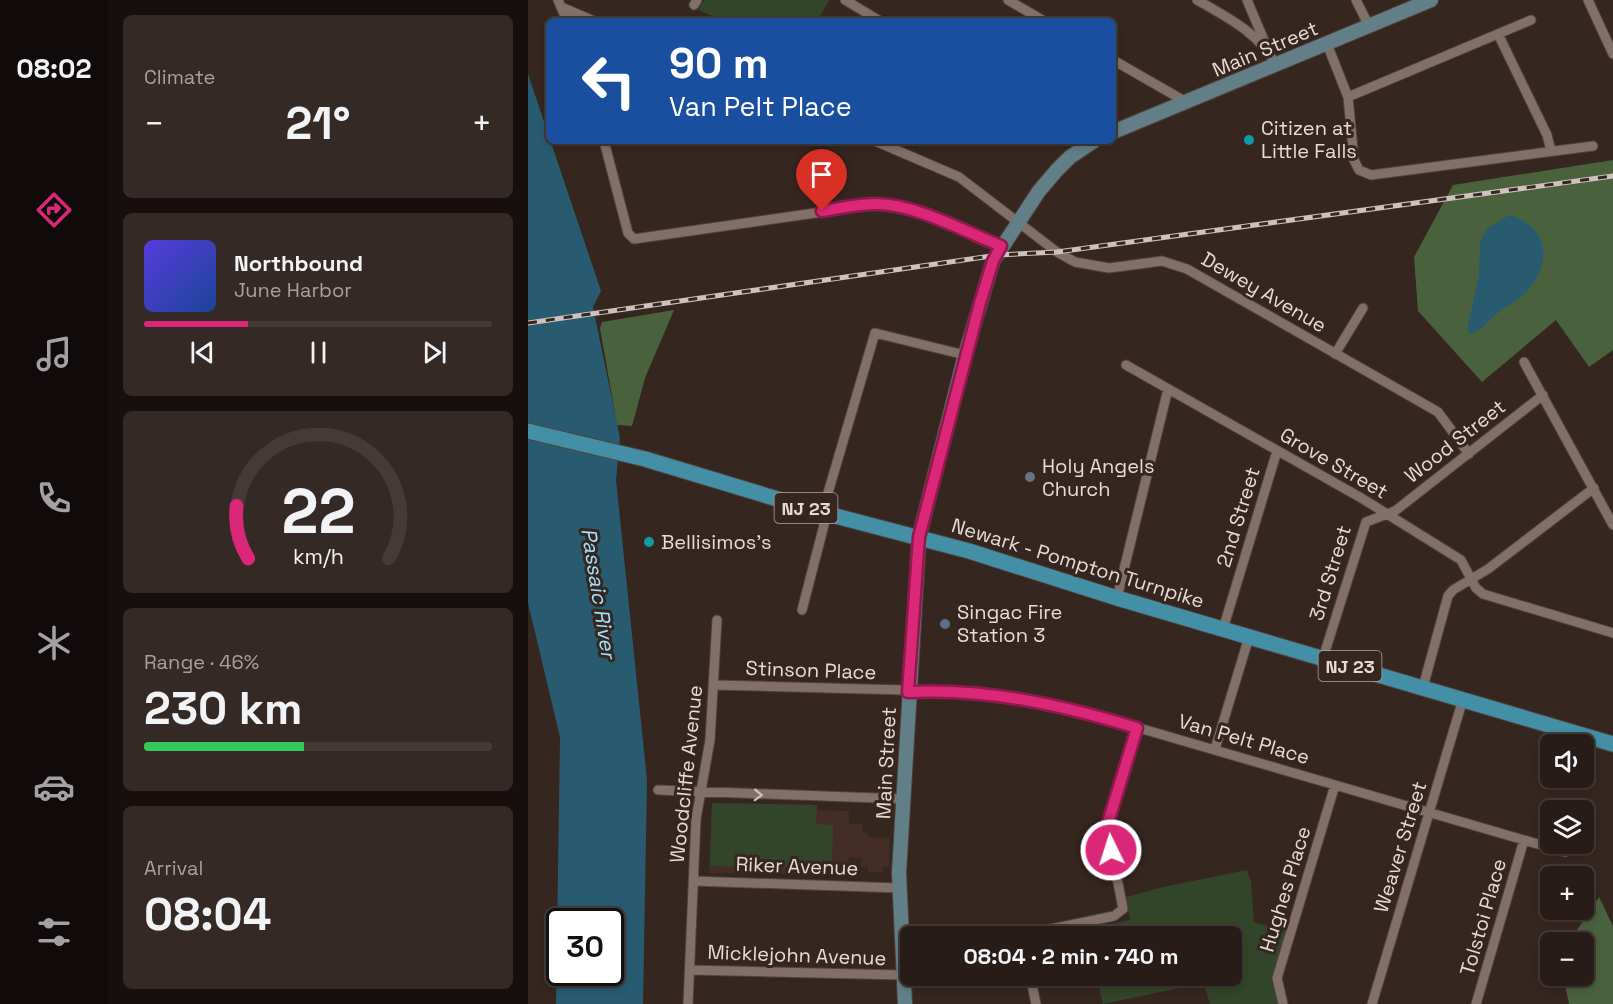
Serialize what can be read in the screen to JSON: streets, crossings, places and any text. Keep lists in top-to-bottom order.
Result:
{
  "streets": {
    "main road": ["Main Street", "NJ 23", "Newark - Pompton Turnpike"],
    "street": [
      "Dewey Avenue",
      "Wood Street",
      "Grove Street",
      "2nd Street",
      "3rd Street",
      "Stinson Place",
      "Van Pelt Place",
      "Woodcliffe Avenue",
      "Weaver Street",
      "Riker Avenue",
      "Hughes Place",
      "Tolstoi Place",
      "Micklejohn Avenue"
    ]
  },
  "crossings": [
    ["Main Street", "Dewey Avenue"],
    ["Main Street", "Newark - Pompton Turnpike"],
    ["Main Street", "Stinson Place"],
    ["Main Street", "Van Pelt Place"],
    ["Main Street", "Riker Avenue"],
    ["Dewey Avenue", "Wood Street"],
    ["Wood Street", "Grove Street"],
    ["Wood Street", "3rd Street"],
    ["Grove Street", "2nd Street"],
    ["Grove Street", "3rd Street"],
    ["2nd Street", "Newark - Pompton Turnpike"],
    ["Newark - Pompton Turnpike", "3rd Street"],
    ["Newark - Pompton Turnpike", "Weaver Street"],
    ["Stinson Place", "Van Pelt Place"],
    ["Stinson Place", "Woodcliffe Avenue"],
    ["Van Pelt Place", "Weaver Street"],
    ["Van Pelt Place", "Hughes Place"],
    ["Van Pelt Place", "Tolstoi Place"],
    ["Woodcliffe Avenue", "Riker Avenue"],
    ["Woodcliffe Avenue", "Micklejohn Avenue"]
  ],
  "water": ["Passaic River"],
  "places": [
    "Citizen at Little Falls",
    "Holy Angels Church",
    "Bellisimos's",
    "Singac Fire Station 3"
  ],
  "page": {
    "tabs": "08:02",
    "tile": [
      "Climate",
      ["Range · 46%", "230 km"],
      ["Arrival", "08:04"]
    ],
    "turn": ["90 m", "Van Pelt Place"],
    "heat": ["−", "21°", "+"],
    "song": ["Northbound", "June Harbor"],
    "map_buttons": ["+", "−"],
    "limit": "30",
    "trip": "08:04 · 2 min · 740 m",
    "gauge": ["22", "km/h"]
  }
}
